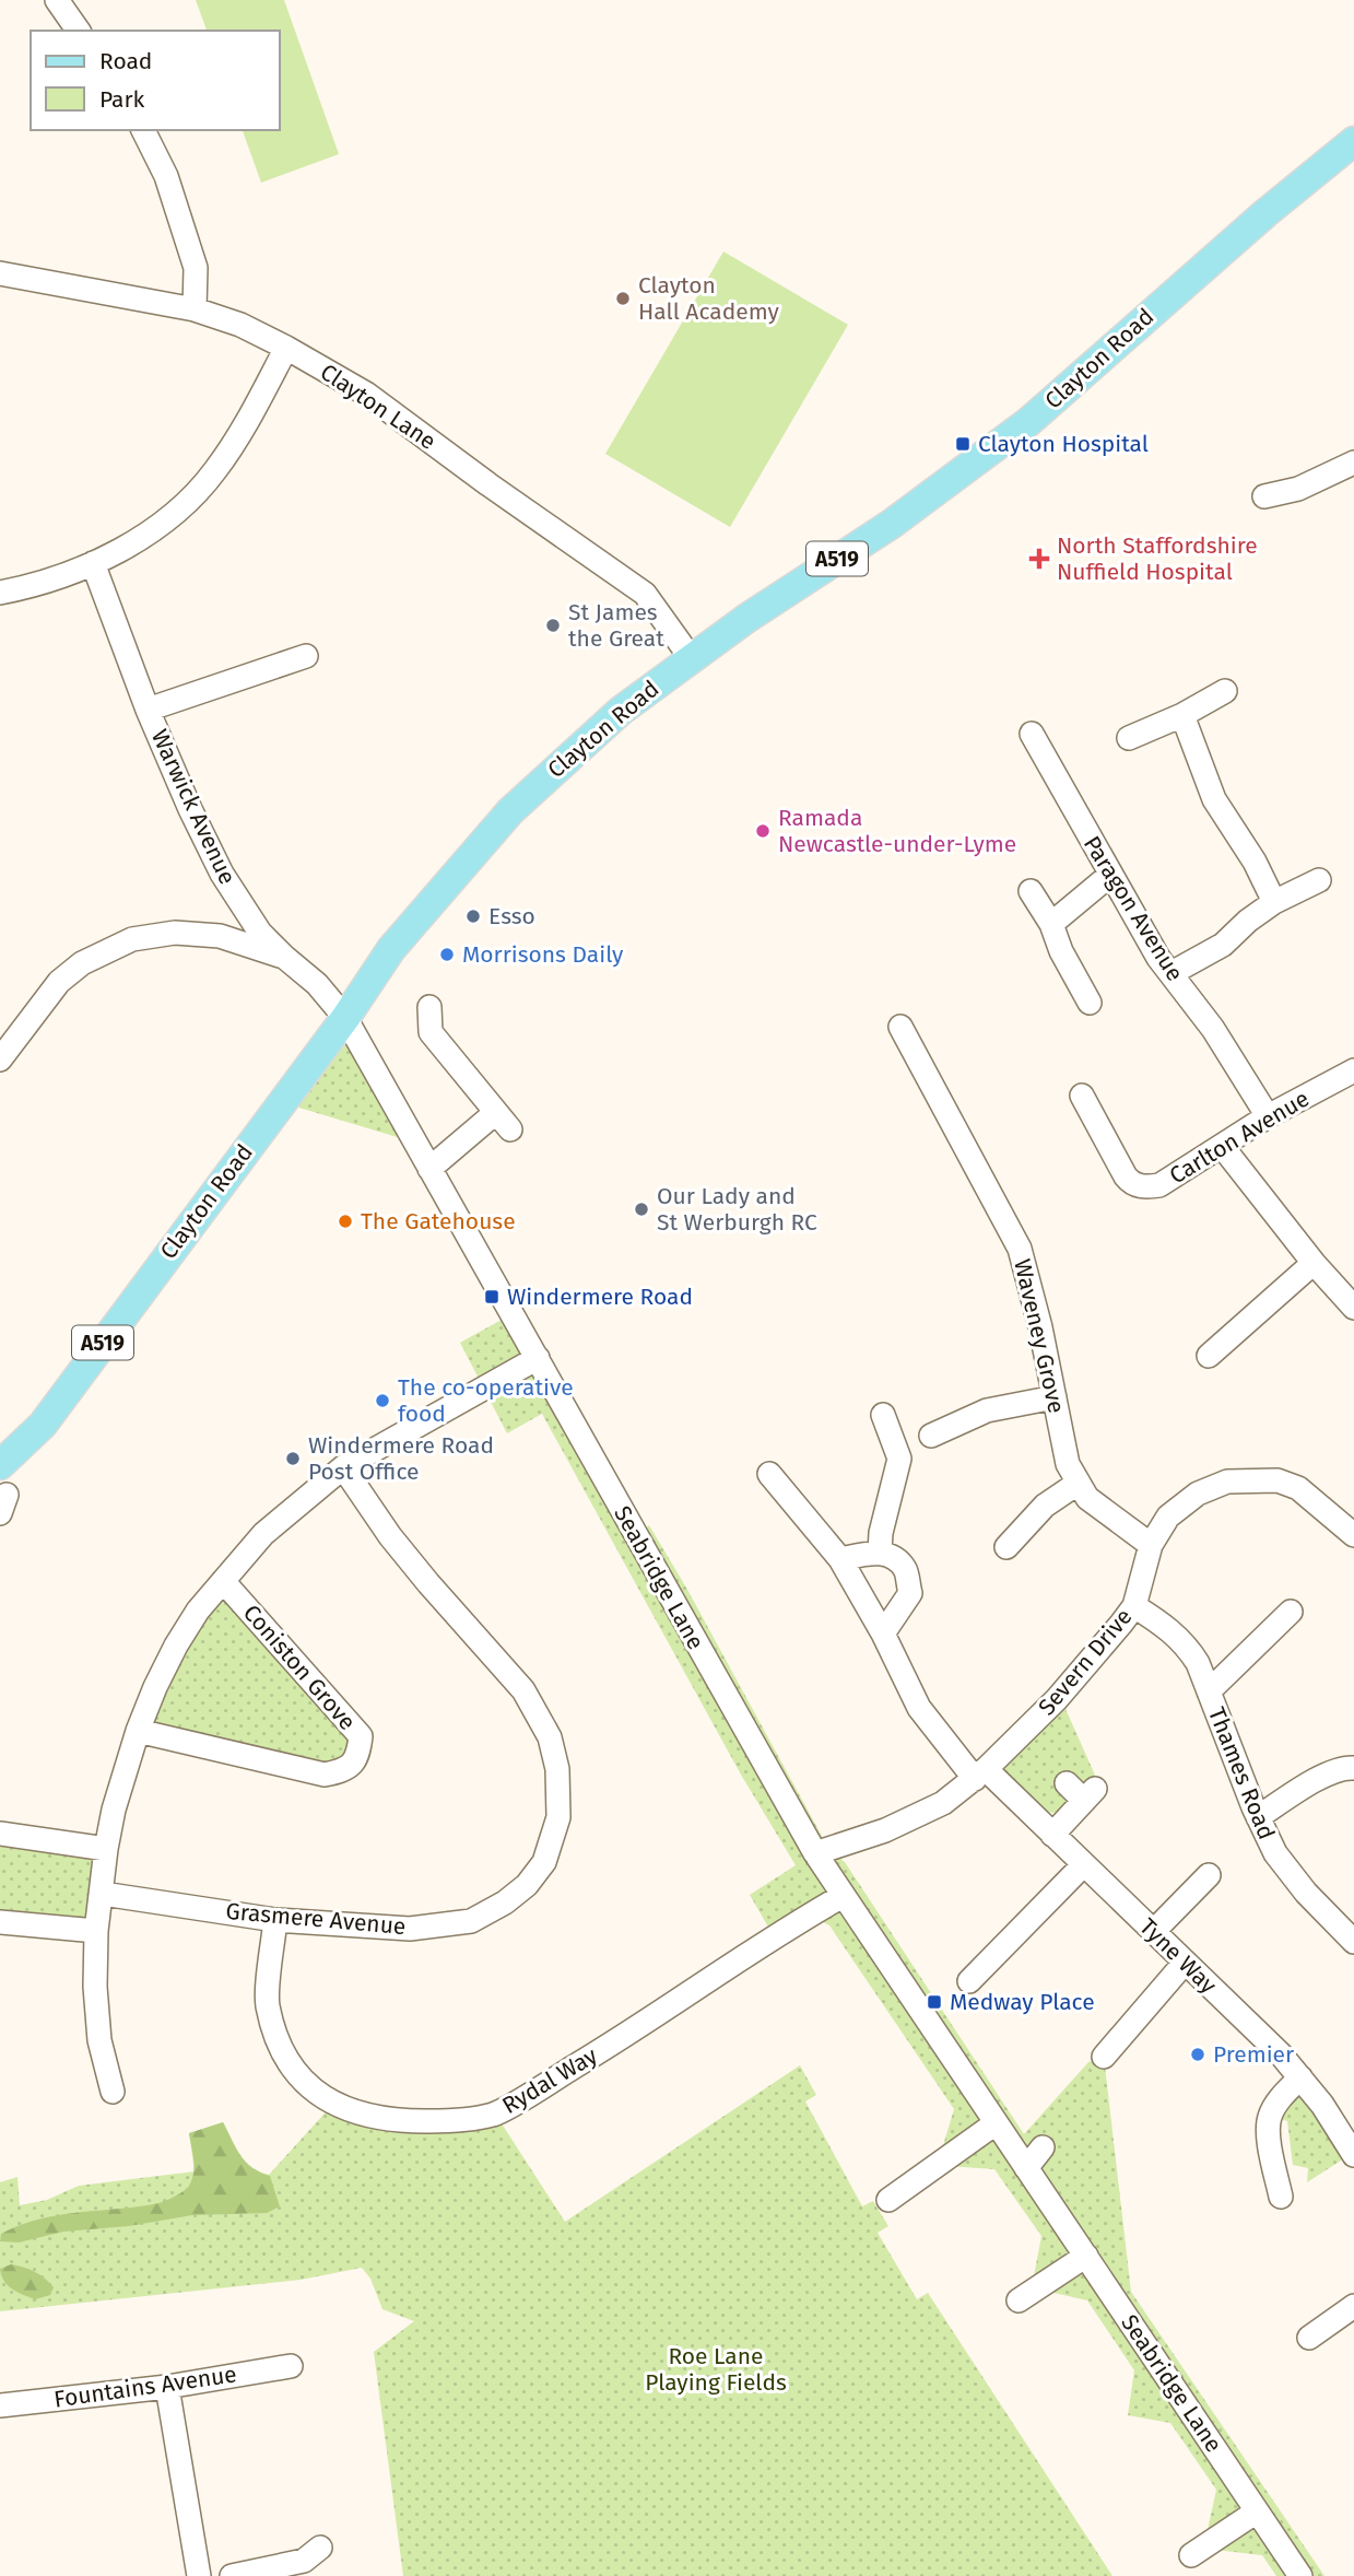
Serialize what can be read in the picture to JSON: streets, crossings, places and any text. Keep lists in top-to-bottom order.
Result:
{
  "streets": {
    "main road": ["Clayton Road", "A519"],
    "street": [
      "Clayton Lane",
      "Warwick Avenue",
      "Paragon Avenue",
      "Carlton Avenue",
      "Waveney Grove",
      "Seabridge Lane",
      "Severn Drive",
      "Coniston Grove",
      "Thames Road",
      "Grasmere Avenue",
      "Tyne Way",
      "Rydal Way",
      "Fountains Avenue"
    ]
  },
  "crossings": [
    ["Clayton Road", "Clayton Lane"],
    ["Clayton Road", "Warwick Avenue"],
    ["Clayton Road", "Seabridge Lane"],
    ["Warwick Avenue", "Seabridge Lane"],
    ["Paragon Avenue", "Carlton Avenue"],
    ["Waveney Grove", "Severn Drive"],
    ["Seabridge Lane", "Severn Drive"],
    ["Seabridge Lane", "Rydal Way"],
    ["Severn Drive", "Thames Road"],
    ["Severn Drive", "Tyne Way"],
    ["Grasmere Avenue", "Rydal Way"]
  ],
  "parks": ["Roe Lane Playing Fields"],
  "places": {
    "other": [
      "Clayton Hall Academy",
      "St James the Great",
      "Ramada Newcastle-under-Lyme",
      "Esso",
      "Morrisons Daily",
      "Our Lady and St Werburgh RC",
      "The Gatehouse",
      "The co-operative food",
      "Windermere Road Post Office",
      "Premier"
    ],
    "transit": ["Clayton Hospital", "Windermere Road", "Medway Place"],
    "health": ["North Staffordshire Nuffield Hospital"]
  },
  "legend": ["Road", "Park"]
}
